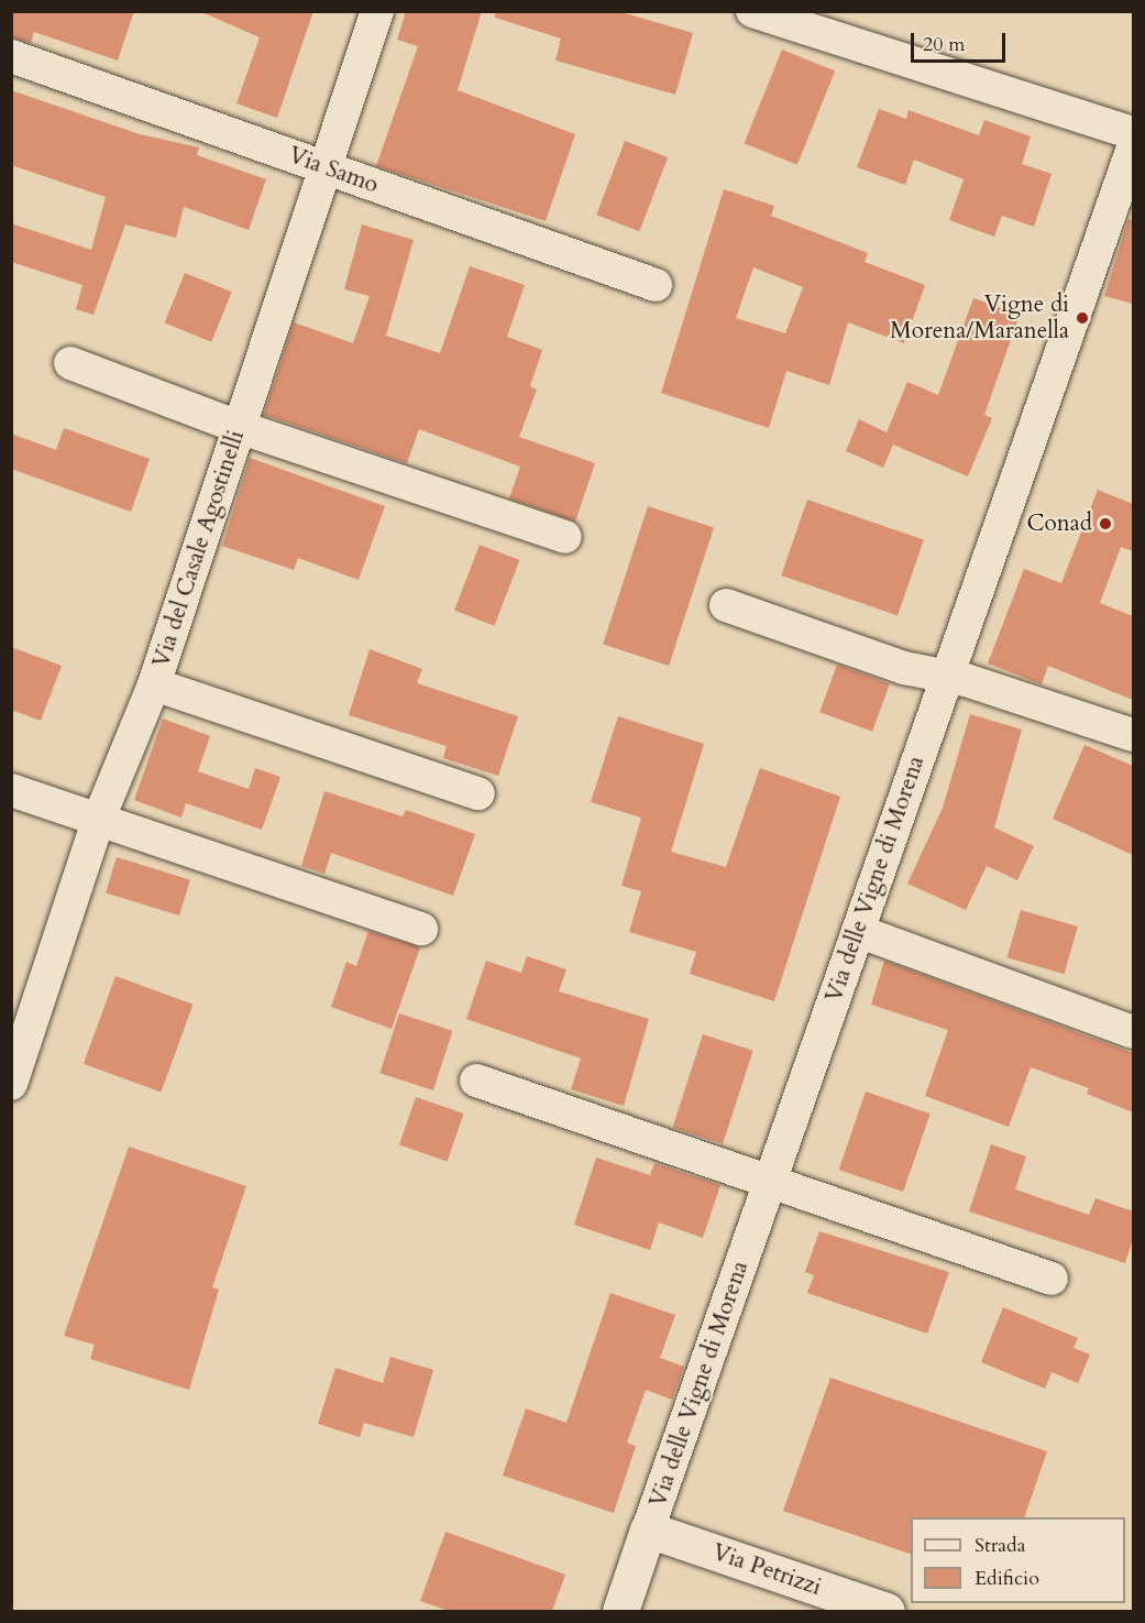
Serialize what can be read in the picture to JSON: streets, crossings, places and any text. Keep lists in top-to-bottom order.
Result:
{
  "streets": {
    "street": [
      "Via Samo",
      "Via del Casale Agostinelli",
      "Via delle Vigne di Morena",
      "Via Petrizzi"
    ]
  },
  "crossings": [
    ["Via Samo", "Via del Casale Agostinelli"],
    ["Via delle Vigne di Morena", "Via Petrizzi"]
  ],
  "places": ["Vigne di Morena/Maranella", "Conad"],
  "legend": ["Strada", "Edificio"],
  "scale_bar": "20 m"
}
